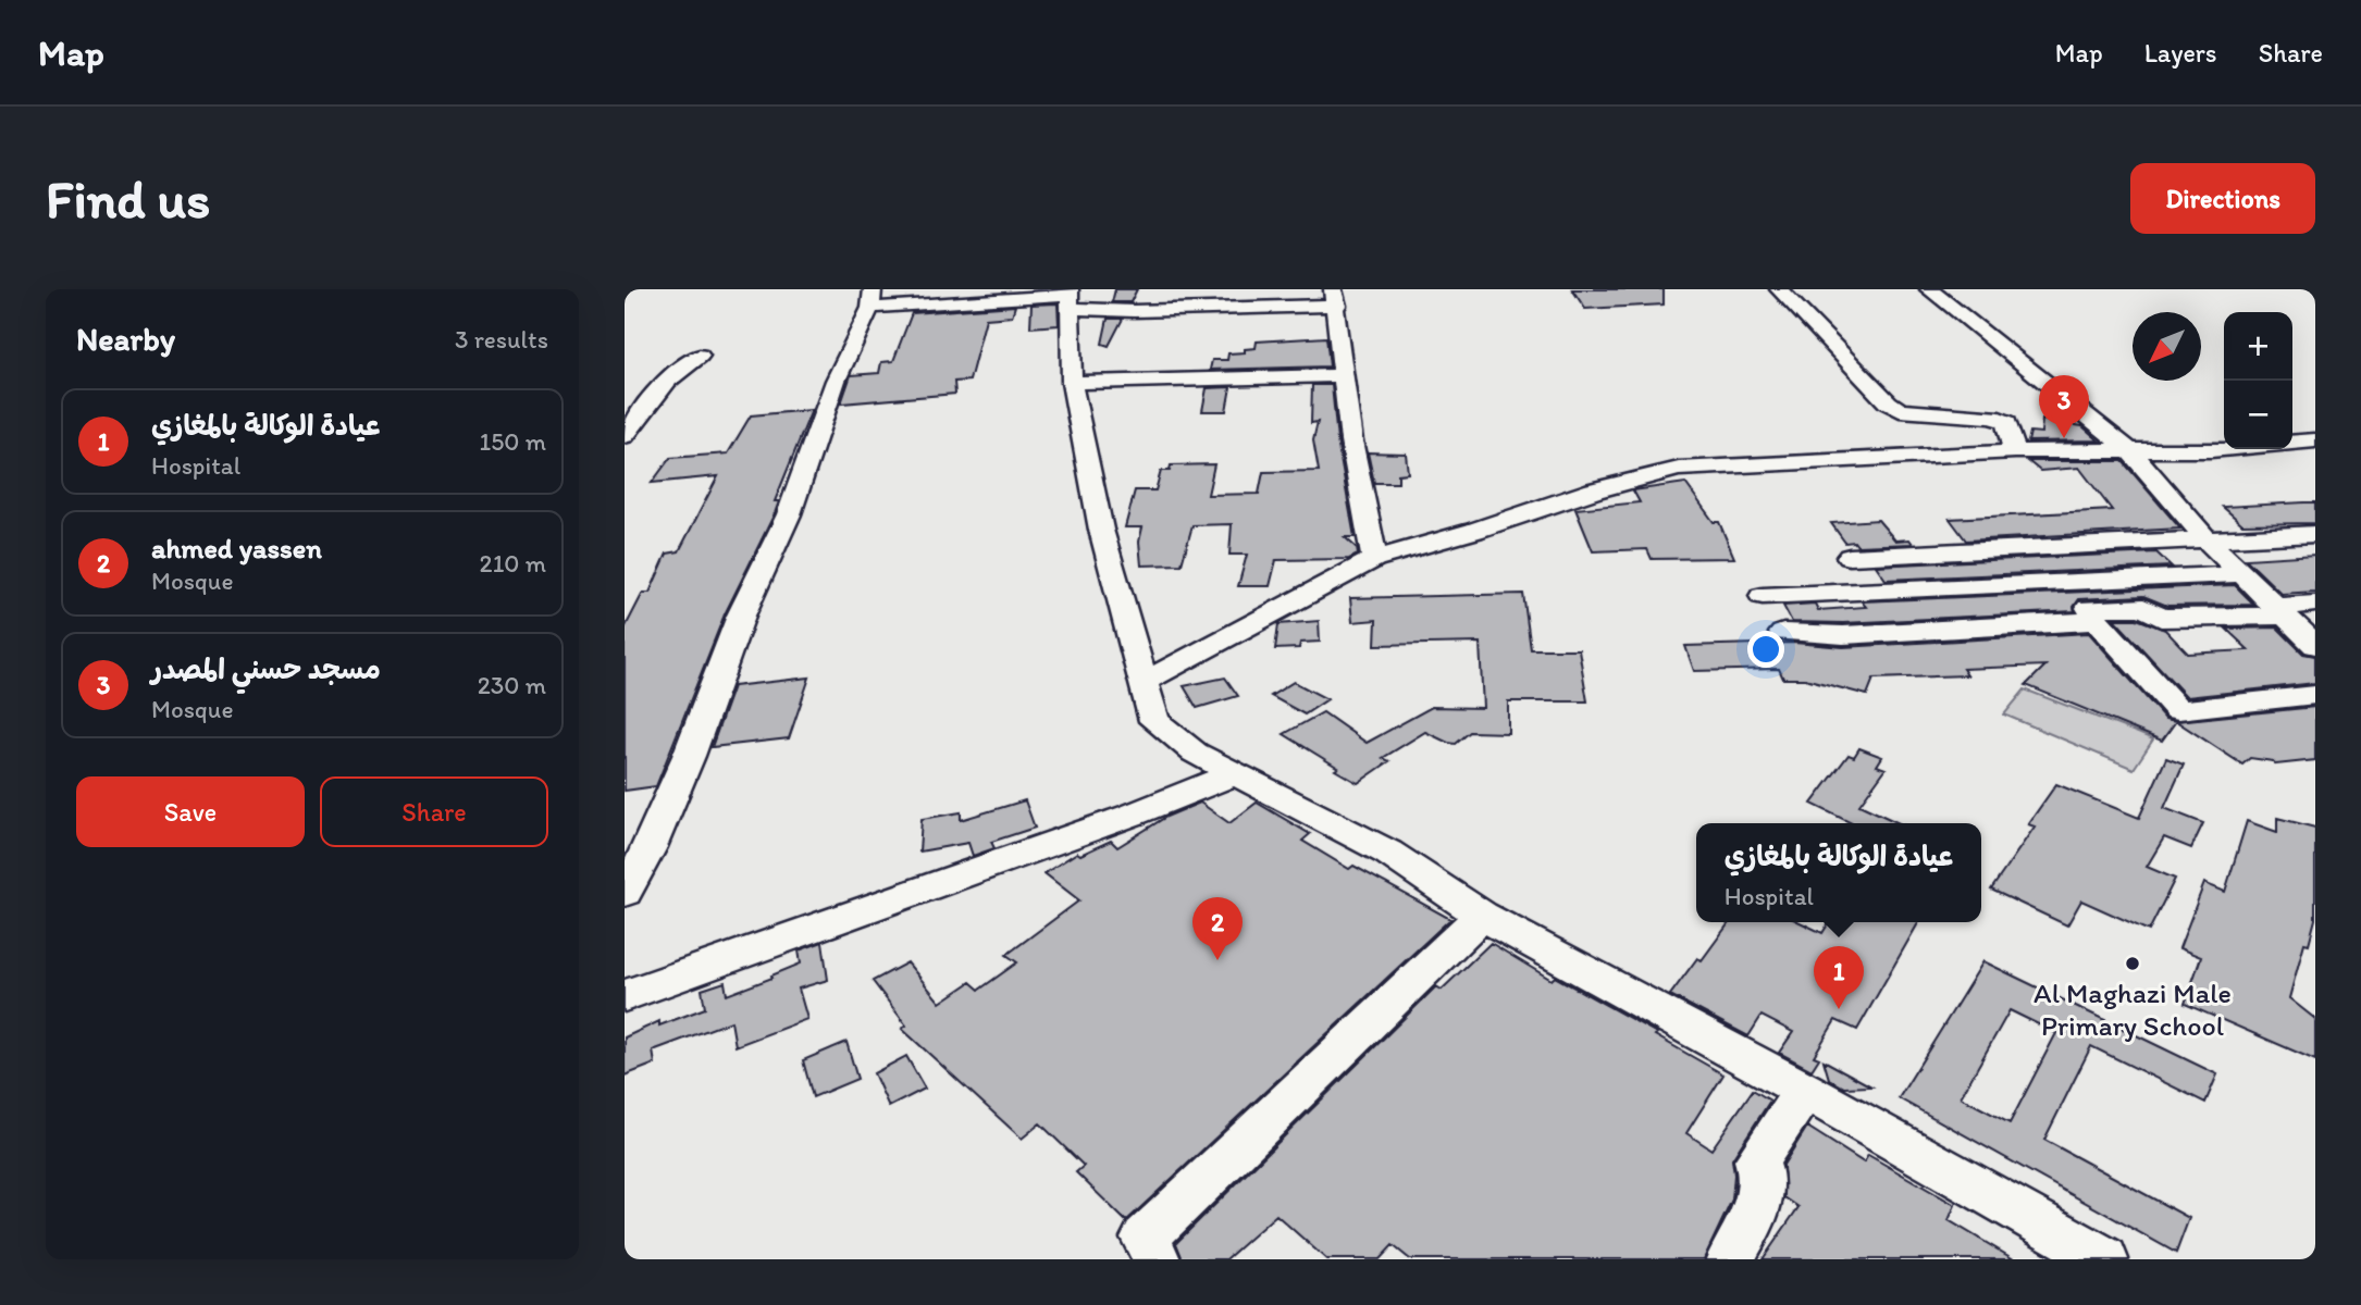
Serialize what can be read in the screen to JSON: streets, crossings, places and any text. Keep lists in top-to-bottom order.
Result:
{
  "places": ["Al Maghazi Male Primary School"],
  "north": "bottom left",
  "page": {
    "header": "Map",
    "nav": ["Map", "Layers", "Share"],
    "buttons": [
      "Directions",
      ["Save", "Share"]
    ],
    "title": "Find us",
    "heading": ["Nearby", "3 results"],
    "map_buttons": ["+", "−"],
    "pins": ["3", "2", "1"],
    "list": [
      {
        "mark": "1",
        "name": "عيادة الوكالة بالمغازي",
        "note": "Hospital",
        "value": "150 m"
      },
      {
        "mark": "2",
        "name": "ahmed yassen",
        "note": "Mosque",
        "value": "210 m"
      },
      {
        "mark": "3",
        "name": "مسجد حسني المصدر",
        "note": "Mosque",
        "value": "230 m"
      }
    ],
    "popup": ["عيادة الوكالة بالمغازي", "Hospital"]
  }
}
